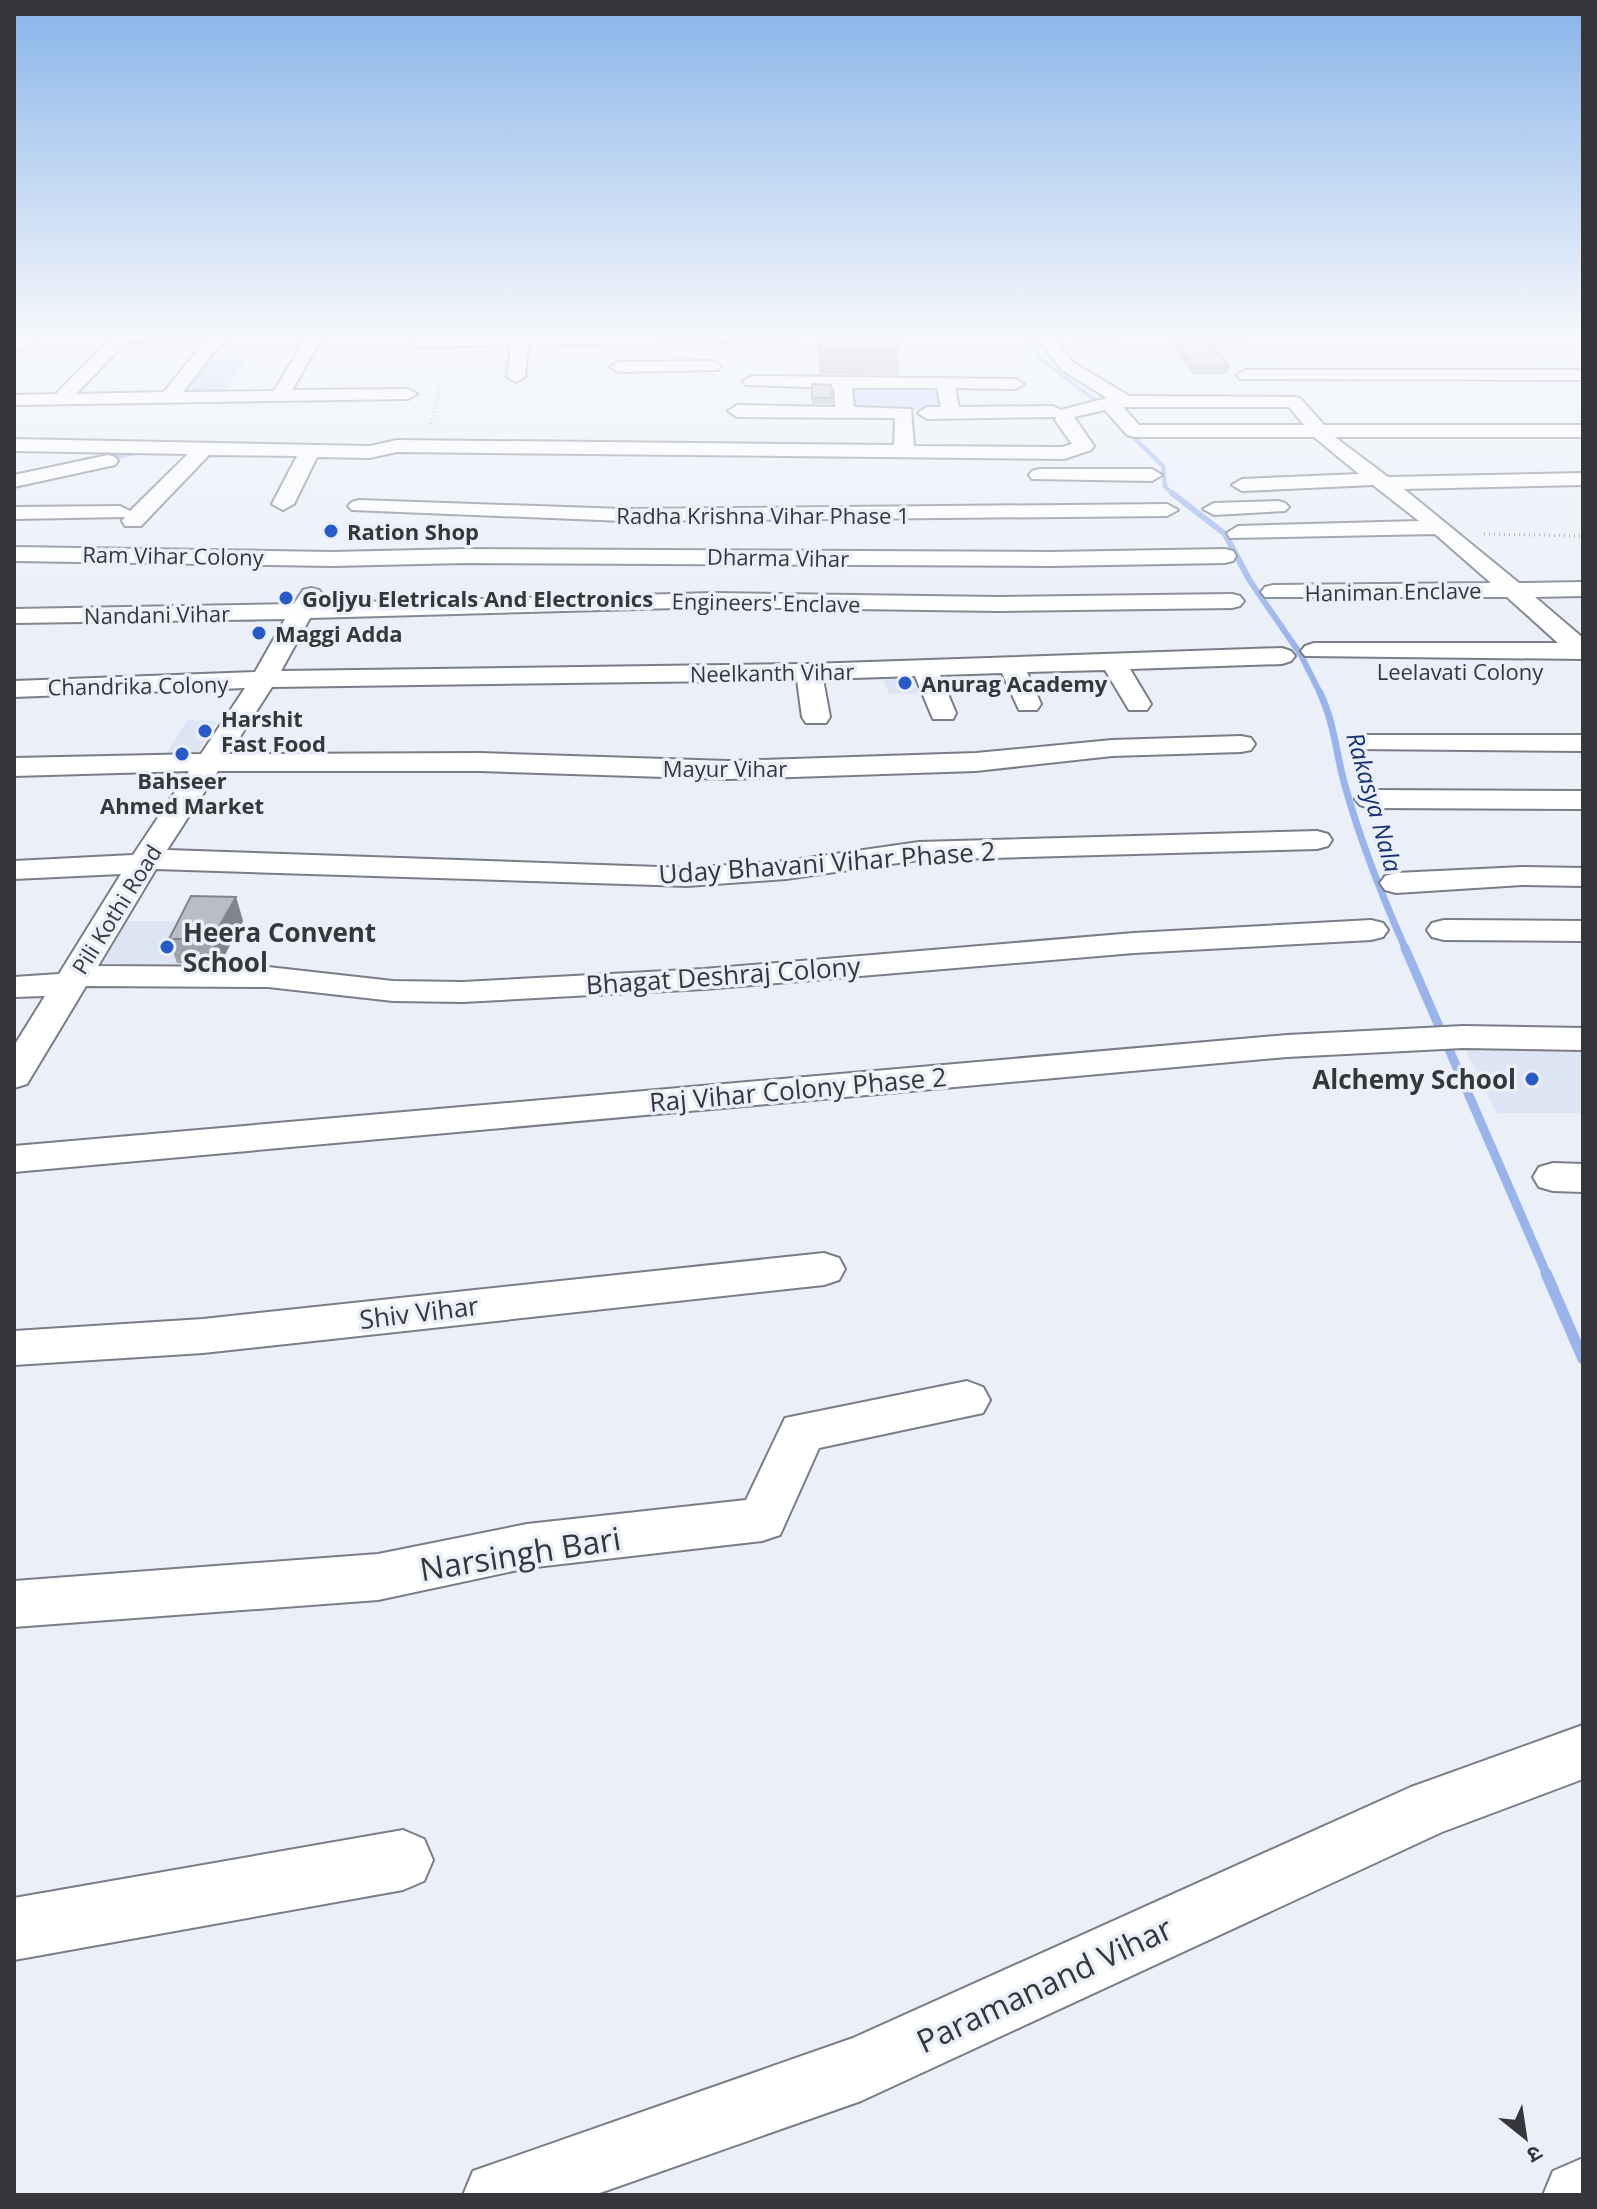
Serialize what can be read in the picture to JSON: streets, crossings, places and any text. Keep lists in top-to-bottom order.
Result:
{
  "streets": {
    "street": [
      "Radha Krishna Vihar Phase 1",
      "Ram Vihar Colony",
      "Dharma Vihar",
      "Haniman Enclave",
      "Engineers' Enclave",
      "Nandani Vihar",
      "Leelavati Colony",
      "Neelkanth Vihar",
      "Chandrika Colony",
      "Mayur Vihar",
      "Uday Bhavani Vihar Phase 2",
      "Pili Kothi Road",
      "Bhagat Deshraj Colony",
      "Raj Vihar Colony Phase 2",
      "Shiv Vihar",
      "Narsingh Bari",
      "Paramanand Vihar"
    ]
  },
  "crossings": [
    ["Radha Krishna Vihar Phase 1", "Pili Kothi Road"],
    ["Ram Vihar Colony", "Dharma Vihar"],
    ["Ram Vihar Colony", "Pili Kothi Road"],
    ["Dharma Vihar", "Pili Kothi Road"],
    ["Engineers' Enclave", "Nandani Vihar"],
    ["Engineers' Enclave", "Pili Kothi Road"],
    ["Nandani Vihar", "Pili Kothi Road"],
    ["Neelkanth Vihar", "Chandrika Colony"],
    ["Neelkanth Vihar", "Pili Kothi Road"],
    ["Chandrika Colony", "Pili Kothi Road"],
    ["Mayur Vihar", "Pili Kothi Road"],
    ["Uday Bhavani Vihar Phase 2", "Pili Kothi Road"],
    ["Pili Kothi Road", "Bhagat Deshraj Colony"]
  ],
  "water": ["Rakasya Nala"],
  "places": [
    "Ration Shop",
    "Goljyu Eletricals And Electronics",
    "Maggi Adda",
    "Anurag Academy",
    "Harshit Fast Food",
    "Bahseer Ahmed Market",
    "Heera Convent School",
    "Alchemy School"
  ],
  "north": "bottom right"
}
